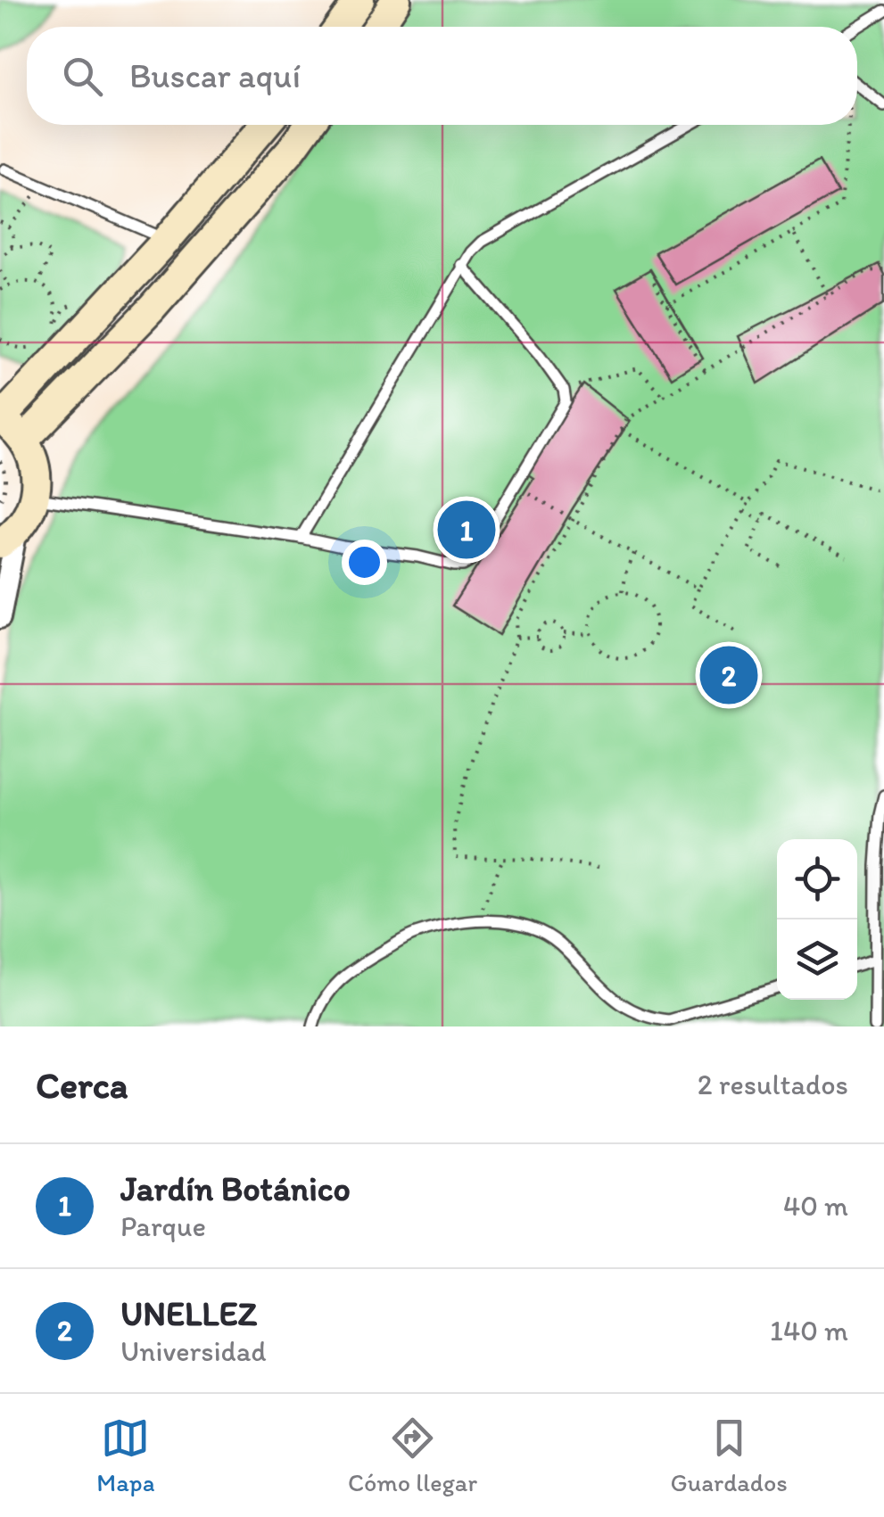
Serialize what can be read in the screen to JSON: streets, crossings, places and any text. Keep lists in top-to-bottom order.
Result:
{
  "page": {
    "search": "Buscar aquí",
    "pins": ["1", "2"],
    "heading": ["Cerca", "2 resultados"],
    "list": [
      {
        "mark": "1",
        "name": "Jardín Botánico",
        "note": "Parque",
        "value": "40 m"
      },
      {
        "mark": "2",
        "name": "UNELLEZ",
        "note": "Universidad",
        "value": "140 m"
      }
    ],
    "nav": ["Mapa", "Cómo llegar", "Guardados"]
  }
}
